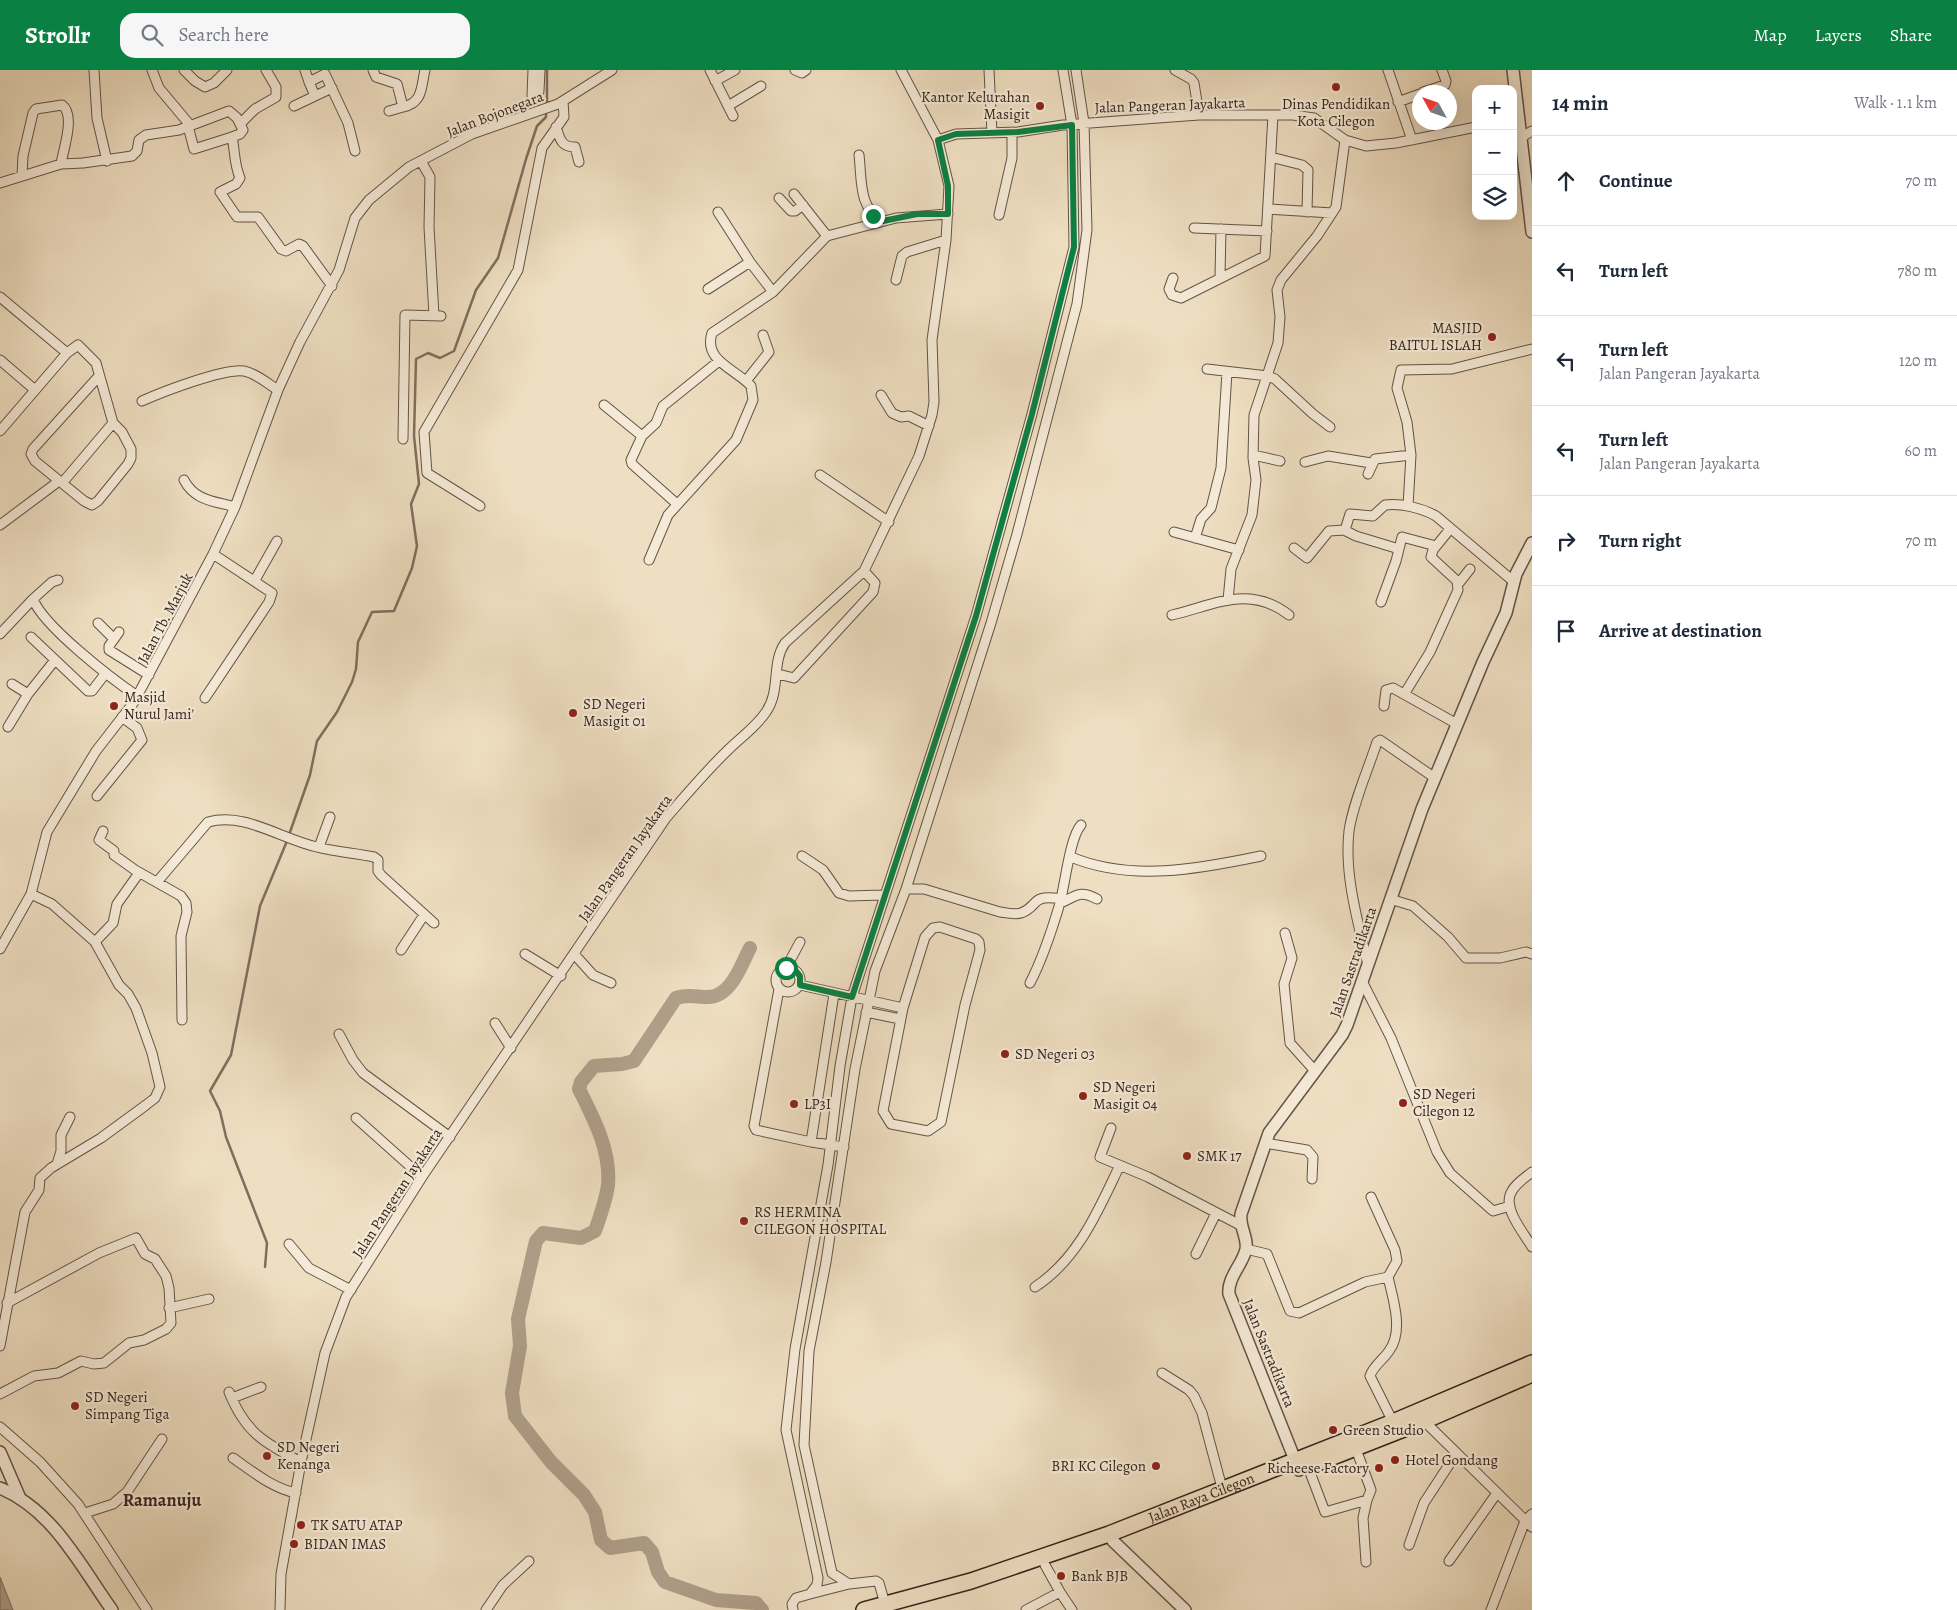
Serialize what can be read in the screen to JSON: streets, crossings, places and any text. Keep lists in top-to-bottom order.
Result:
{
  "streets": {
    "highway": ["Jalan Raya Cilegon"],
    "street": [
      "Jalan Pangeran Jayakarta",
      "Jalan Bojonegara",
      "Jalan Tb. Marjuk",
      "Jalan Sastradikarta"
    ]
  },
  "crossings": [
    ["Jalan Bojonegara", "Jalan Tb. Marjuk"],
    ["Jalan Sastradikarta", "Jalan Raya Cilegon"]
  ],
  "districts": ["Ramanuju"],
  "places": [
    "Dinas Pendidikan Kota Cilegon",
    "Kantor Kelurahan Masigit",
    "MASJID BAITUL ISLAH",
    "Masjid Nurul Jami'",
    "SD Negeri Masigit 01",
    "SD Negeri 03",
    "SD Negeri Masigit 04",
    "SD Negeri Cilegon 12",
    "LP3I",
    "SMK 17",
    "RS HERMINA CILEGON HOSPITAL",
    "SD Negeri Simpang Tiga",
    "Green Studio",
    "SD Negeri Kenanga",
    "Hotel Gondang",
    "BRI KC Cilegon",
    "Richeese Factory",
    "TK SATU ATAP",
    "BIDAN IMAS",
    "Bank BJB"
  ],
  "north": "top left",
  "page": {
    "header": "Strollr",
    "search": "Search here",
    "nav": ["Map", "Layers", "Share"],
    "heading": ["14 min", "Walk · 1.1 km"],
    "map_buttons": ["+", "−"],
    "list": [
      ["Continue", "70 m"],
      ["Turn left", "780 m"],
      ["Turn left", "Jalan Pangeran Jayakarta", "120 m"],
      ["Turn left", "Jalan Pangeran Jayakarta", "60 m"],
      ["Turn right", "70 m"],
      "Arrive at destination"
    ]
  }
}
